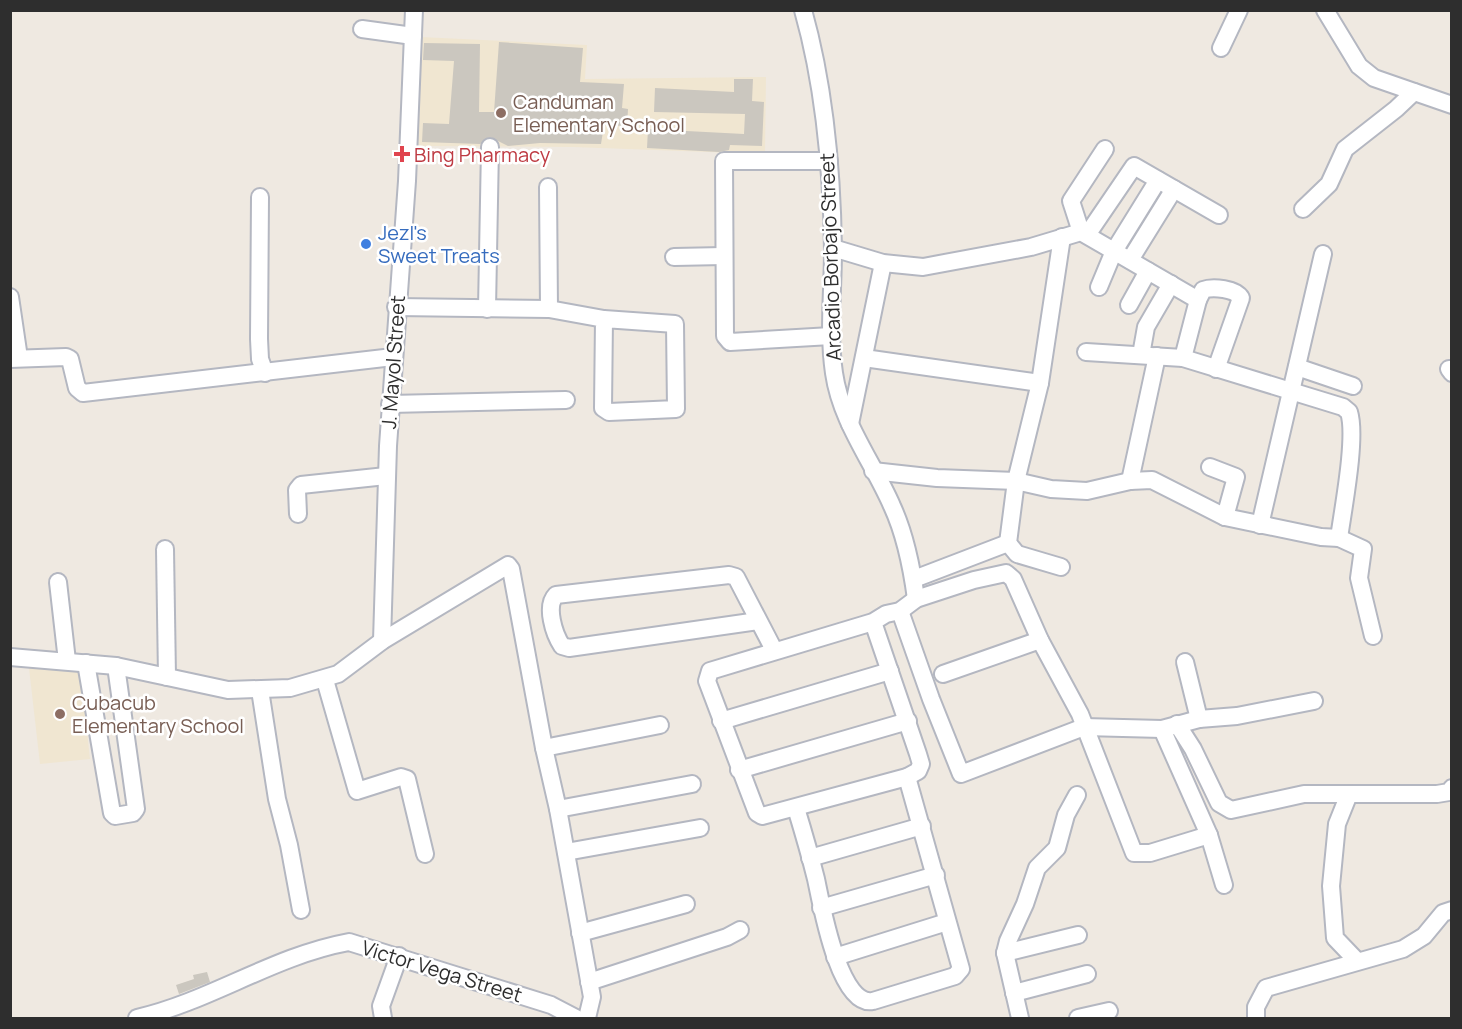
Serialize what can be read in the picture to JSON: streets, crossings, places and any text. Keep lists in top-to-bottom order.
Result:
{
  "streets": {
    "street": ["Arcadio Borbajo Street", "J. Mayol Street", "Victor Vega Street"]
  },
  "places": {
    "other": ["Canduman Elementary School", "Jezl's Sweet Treats", "Cubacub Elementary School"],
    "health": ["Bing Pharmacy"]
  }
}
